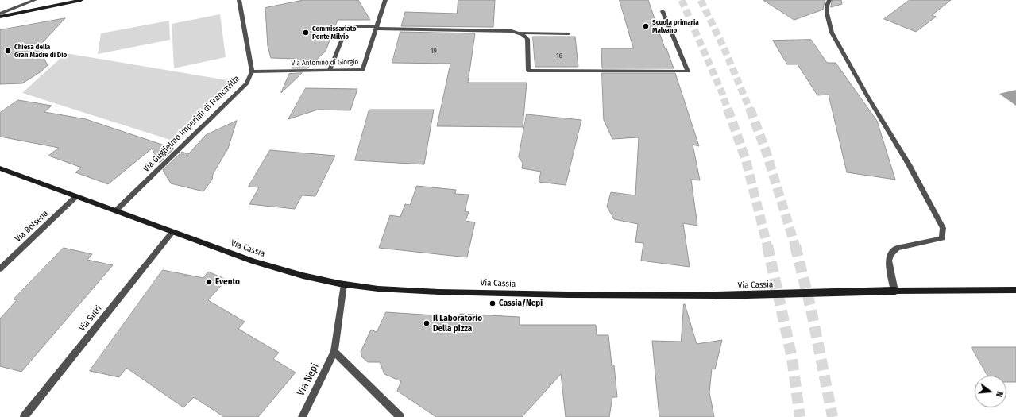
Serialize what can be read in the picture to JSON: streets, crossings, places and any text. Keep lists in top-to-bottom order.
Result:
{
  "streets": {
    "street": [
      "Via Antonino di Giorgio",
      "Via Guglielmo Imperiali di Francavilla",
      "Via Bolsena",
      "Via Cassia",
      "Via Sutri",
      "Via Nepi"
    ]
  },
  "crossings": [
    ["Via Antonino di Giorgio", "Via Guglielmo Imperiali di Francavilla"],
    ["Via Guglielmo Imperiali di Francavilla", "Via Cassia"],
    ["Via Bolsena", "Via Cassia"],
    ["Via Cassia", "Via Sutri"],
    ["Via Cassia", "Via Nepi"]
  ],
  "places": [
    "Scuola primaria Malvano",
    "Commissariato Ponte Milvio",
    "Chiesa della Gran Madre di Dio",
    "Evento",
    "Cassia/Nepi",
    "Il Laboratorio Della pizza"
  ],
  "house_numbers": ["19", "16"],
  "north": "right"
}
